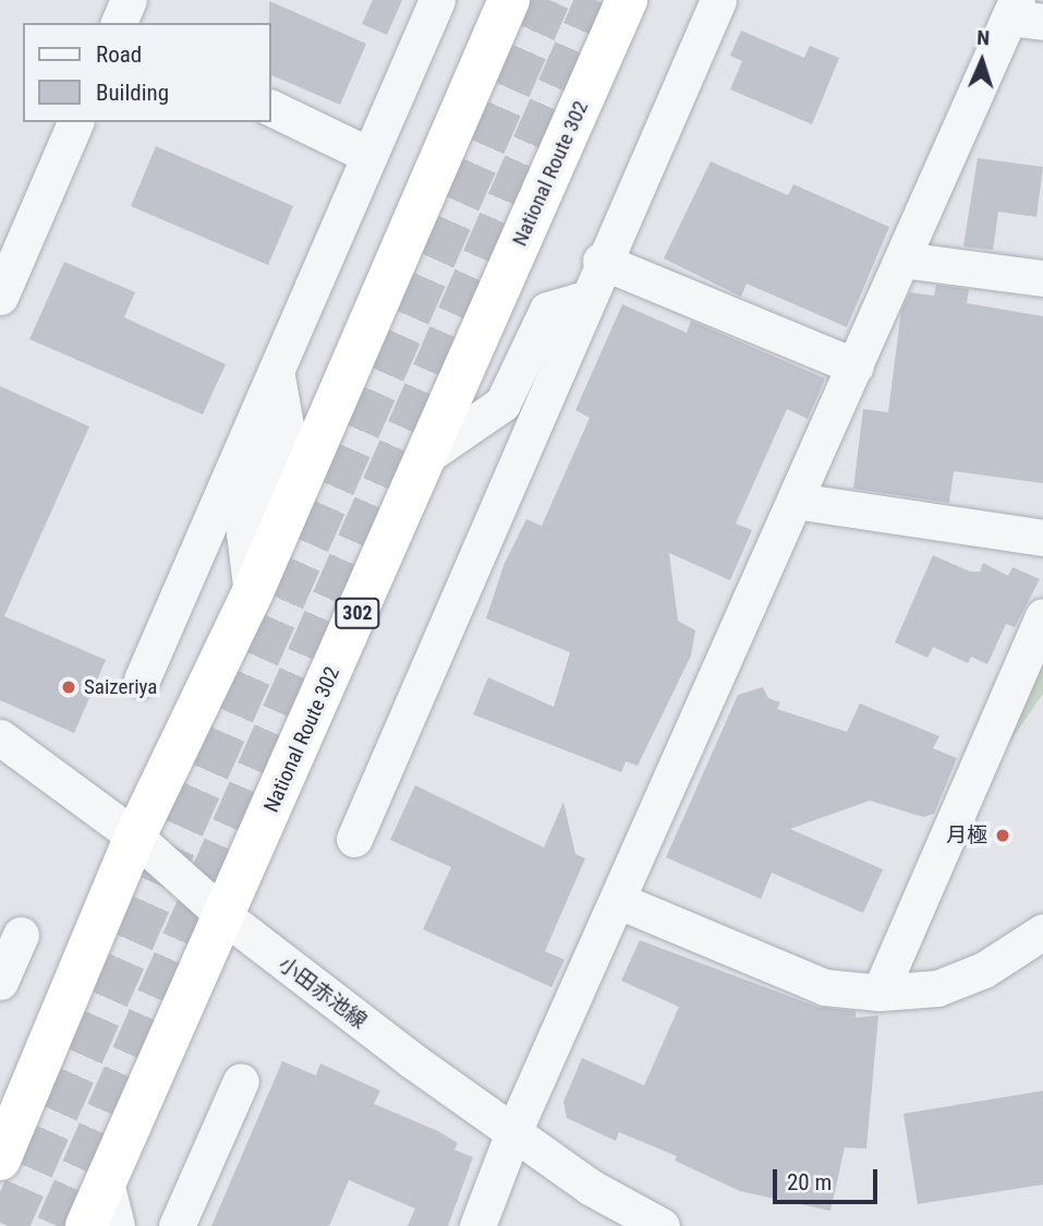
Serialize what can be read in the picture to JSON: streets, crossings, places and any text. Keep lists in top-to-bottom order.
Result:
{
  "streets": {
    "highway": ["National Route 302", "302"],
    "street": ["小田赤池線"]
  },
  "crossings": [
    ["National Route 302", "小田赤池線"]
  ],
  "places": ["Saizeriya", "月極"],
  "legend": ["Road", "Building"],
  "scale_bar": "20 m",
  "north": "top"
}
